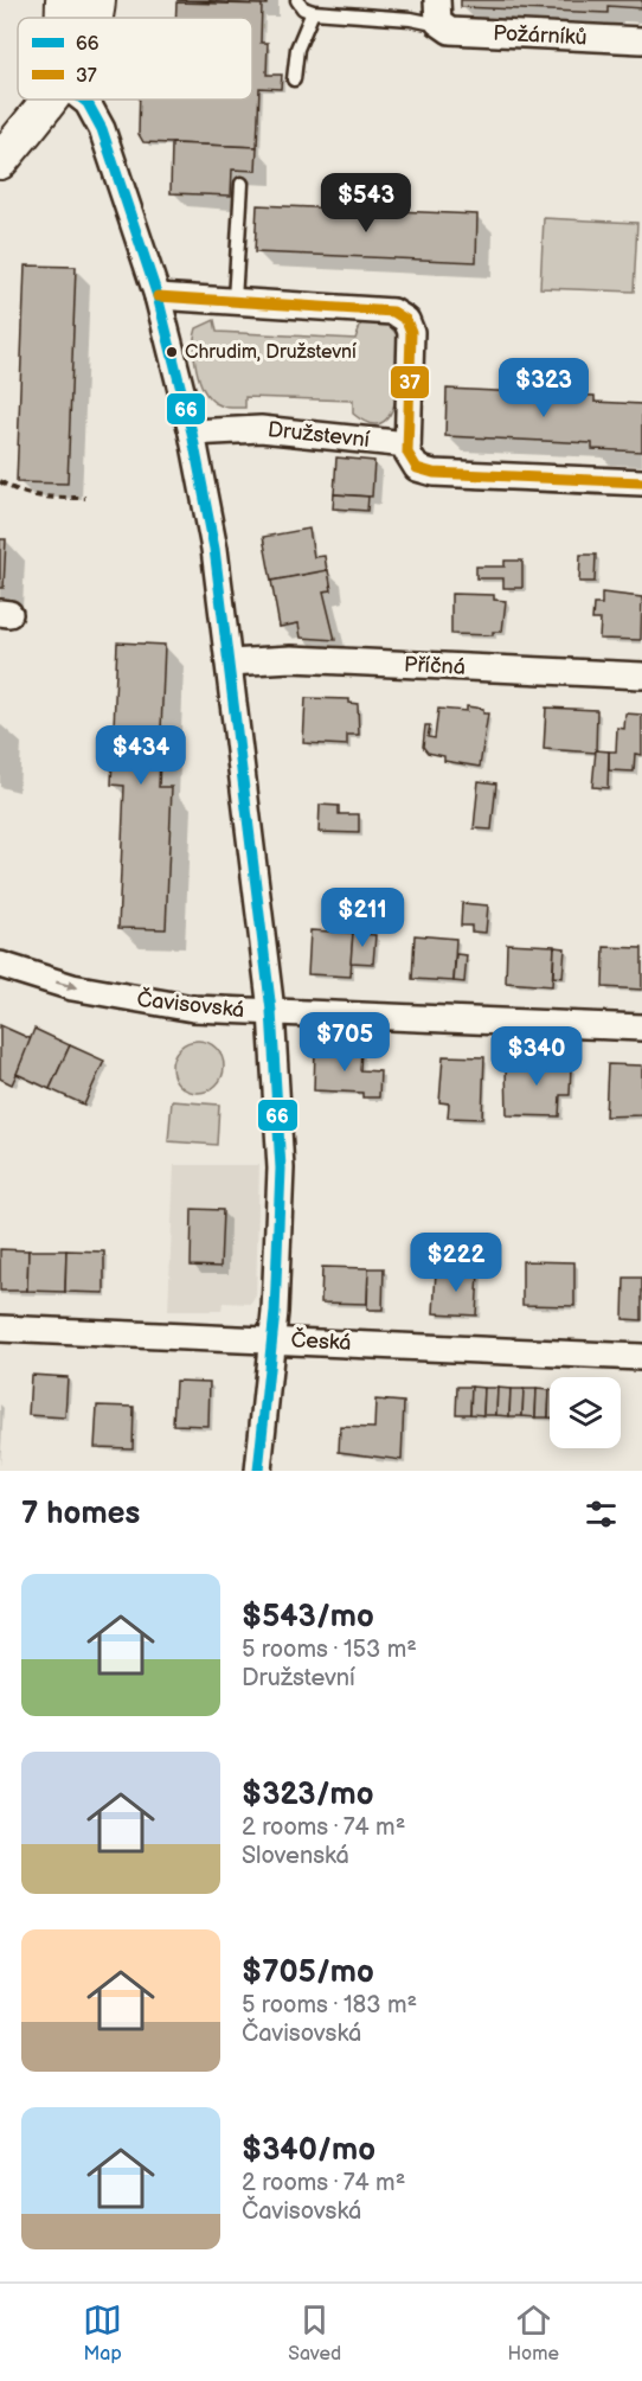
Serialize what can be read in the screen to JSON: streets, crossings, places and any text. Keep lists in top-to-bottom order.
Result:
{
  "streets": {
    "street": [
      "Požárníků",
      "Družstevní",
      "Příčná",
      "Čavisovská",
      "Česká"
    ]
  },
  "one_way": ["Čavisovská"],
  "places": ["Chrudim, Družstevní"],
  "lines": ["transit line 66", "transit line 37"],
  "legend": ["66", "37"],
  "page": {
    "price": [
      "$543",
      "$323",
      "$434",
      "$211",
      "$705",
      "$340",
      "$222"
    ],
    "heading": "7 homes",
    "list": [
      {
        "name": "$543/mo",
        "note": "5 rooms · 153 m² · Družstevní"
      },
      {
        "name": "$323/mo",
        "note": "2 rooms · 74 m² · Slovenská"
      },
      {
        "name": "$705/mo",
        "note": "5 rooms · 183 m² · Čavisovská"
      },
      {
        "name": "$340/mo",
        "note": "2 rooms · 74 m² · Čavisovská"
      }
    ],
    "tabs": ["Map", "Saved", "Home"]
  }
}
